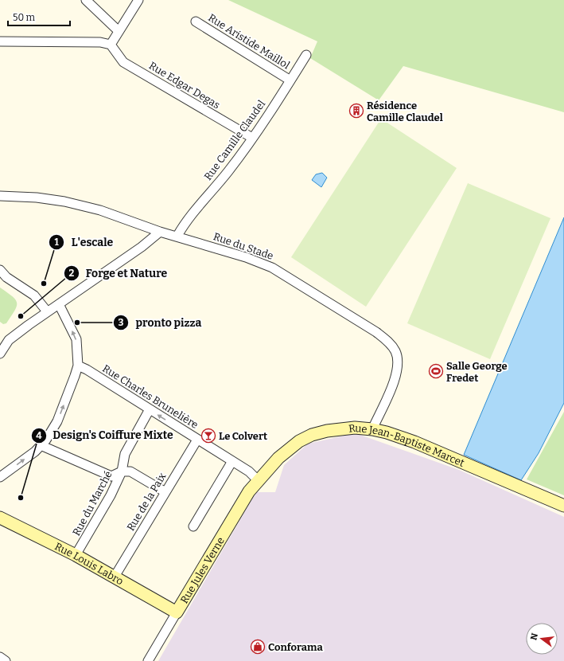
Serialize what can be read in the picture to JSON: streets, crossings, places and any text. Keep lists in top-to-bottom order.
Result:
{
  "streets": {
    "street": [
      "Rue Aristide Maillol",
      "Rue Edgar Degas",
      "Rue Camille Claudel",
      "Rue du Stade",
      "Rue Charles Brunelière",
      "Rue Jean-Baptiste Marcet",
      "Rue de la Paix",
      "Rue du Marché",
      "Rue Louis Labro",
      "Rue Jules Verne"
    ]
  },
  "crossings": [
    ["Rue Aristide Maillol", "Rue Camille Claudel"],
    ["Rue Edgar Degas", "Rue Camille Claudel"],
    ["Rue Camille Claudel", "Rue du Stade"],
    ["Rue du Stade", "Rue Jean-Baptiste Marcet"],
    ["Rue Charles Brunelière", "Rue Jean-Baptiste Marcet"],
    ["Rue Charles Brunelière", "Rue de la Paix"],
    ["Rue Charles Brunelière", "Rue du Marché"],
    ["Rue Charles Brunelière", "Rue Jules Verne"],
    ["Rue Jean-Baptiste Marcet", "Rue Jules Verne"],
    ["Rue de la Paix", "Rue Louis Labro"],
    ["Rue du Marché", "Rue Louis Labro"],
    ["Rue Louis Labro", "Rue Jules Verne"]
  ],
  "places": {
    "building": ["Résidence Camille Claudel"],
    "other": [
      "L'escale",
      "Forge et Nature",
      "pronto pizza",
      "Design's Coiffure Mixte"
    ],
    "sports": ["Salle George Fredet"],
    "bar": ["Le Colvert"],
    "shop": ["Conforama"]
  },
  "scale_bar": "50 m",
  "north": "left"
}
